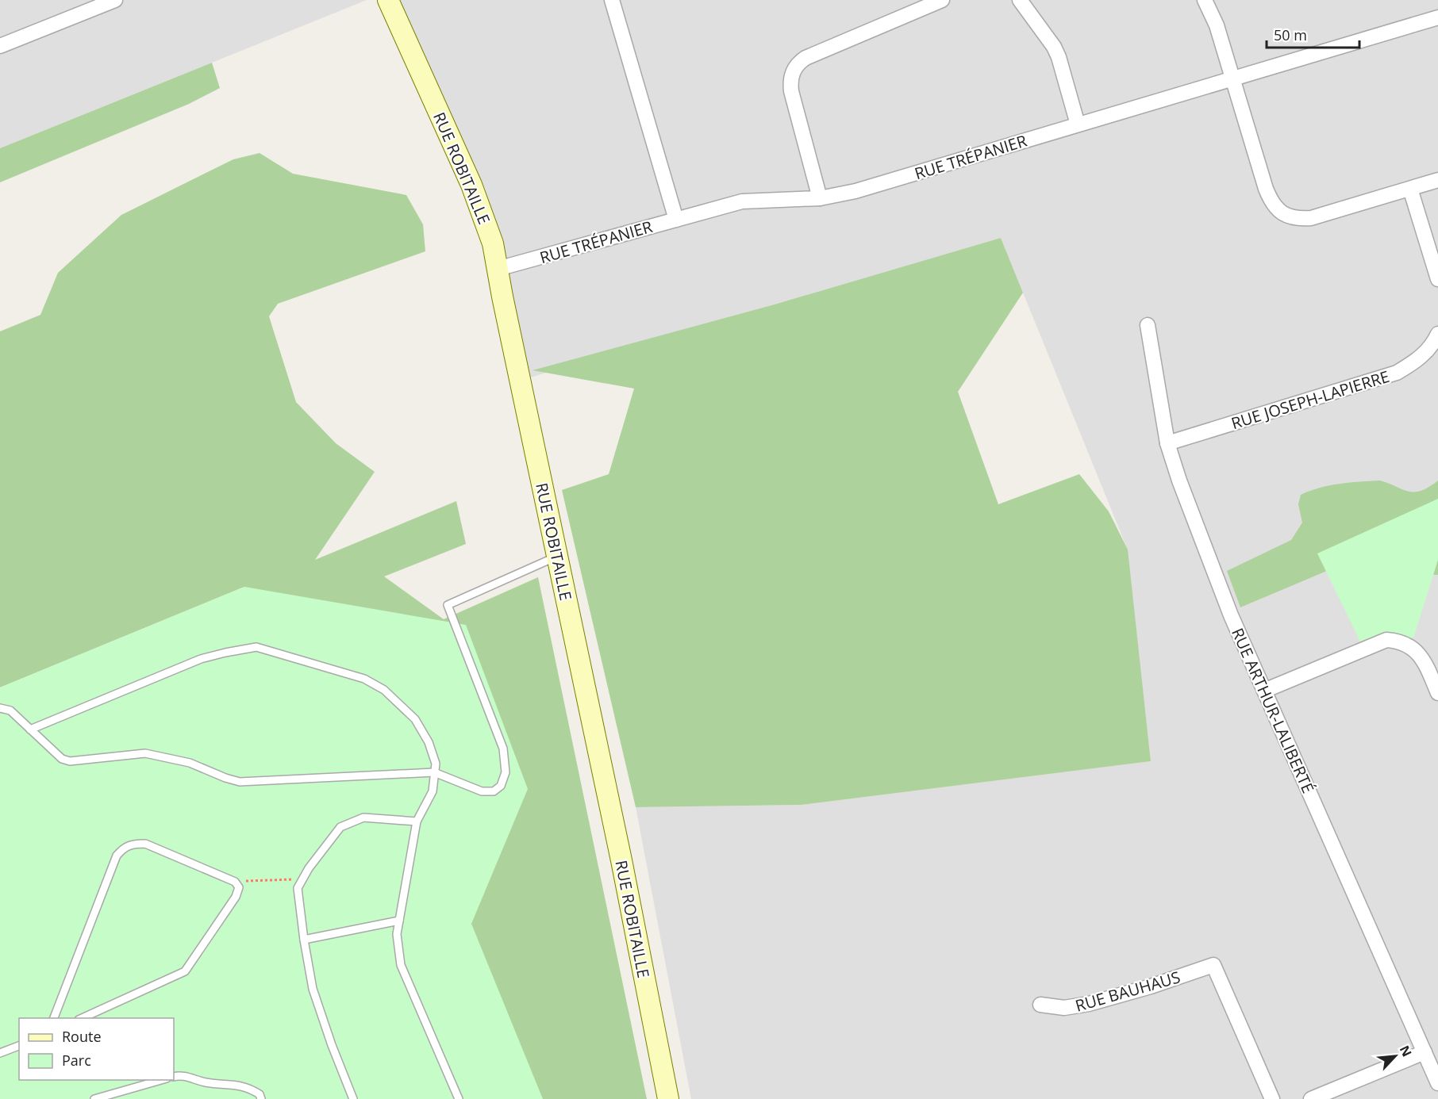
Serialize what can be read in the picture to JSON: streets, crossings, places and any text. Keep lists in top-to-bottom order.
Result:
{
  "streets": {
    "street": [
      "RUE TRÉPANIER",
      "RUE ROBITAILLE",
      "RUE JOSEPH-LAPIERRE",
      "RUE ARTHUR-LALIBERTÉ",
      "RUE BAUHAUS"
    ]
  },
  "crossings": [
    ["RUE TRÉPANIER", "RUE ROBITAILLE"],
    ["RUE JOSEPH-LAPIERRE", "RUE ARTHUR-LALIBERTÉ"]
  ],
  "legend": ["Route", "Parc"],
  "scale_bar": "50 m",
  "north": "top right"
}
